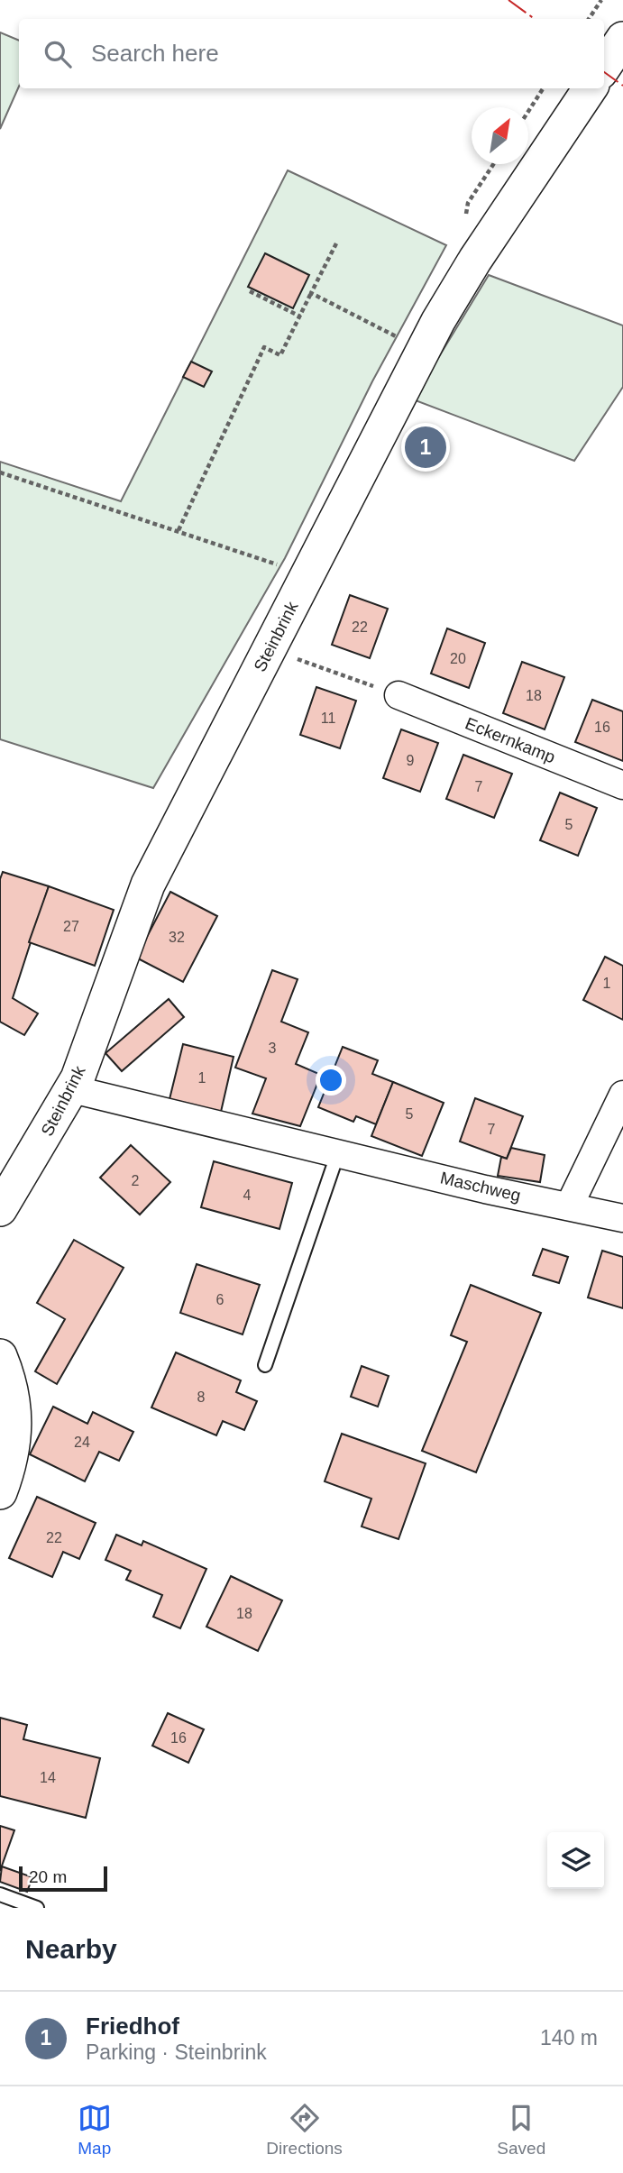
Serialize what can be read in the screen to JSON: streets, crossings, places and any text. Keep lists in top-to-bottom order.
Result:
{
  "streets": {
    "street": ["Steinbrink", "Eckernkamp", "Maschweg"]
  },
  "crossings": [
    ["Steinbrink", "Maschweg"]
  ],
  "house_numbers": [
    "22",
    "20",
    "18",
    "11",
    "16",
    "9",
    "7",
    "5",
    "27",
    "32",
    "1",
    "3",
    "1",
    "5",
    "7",
    "2",
    "4",
    "6",
    "8",
    "24",
    "22",
    "18",
    "16",
    "14"
  ],
  "scale_bar": "20 m",
  "north": "top right",
  "page": {
    "search": "Search here",
    "pins": "1",
    "scale": "20 m",
    "heading": "Nearby",
    "list": [
      {
        "mark": "1",
        "name": "Friedhof",
        "note": "Parking · Steinbrink",
        "value": "140 m"
      }
    ],
    "nav": ["Map", "Directions", "Saved"]
  }
}
